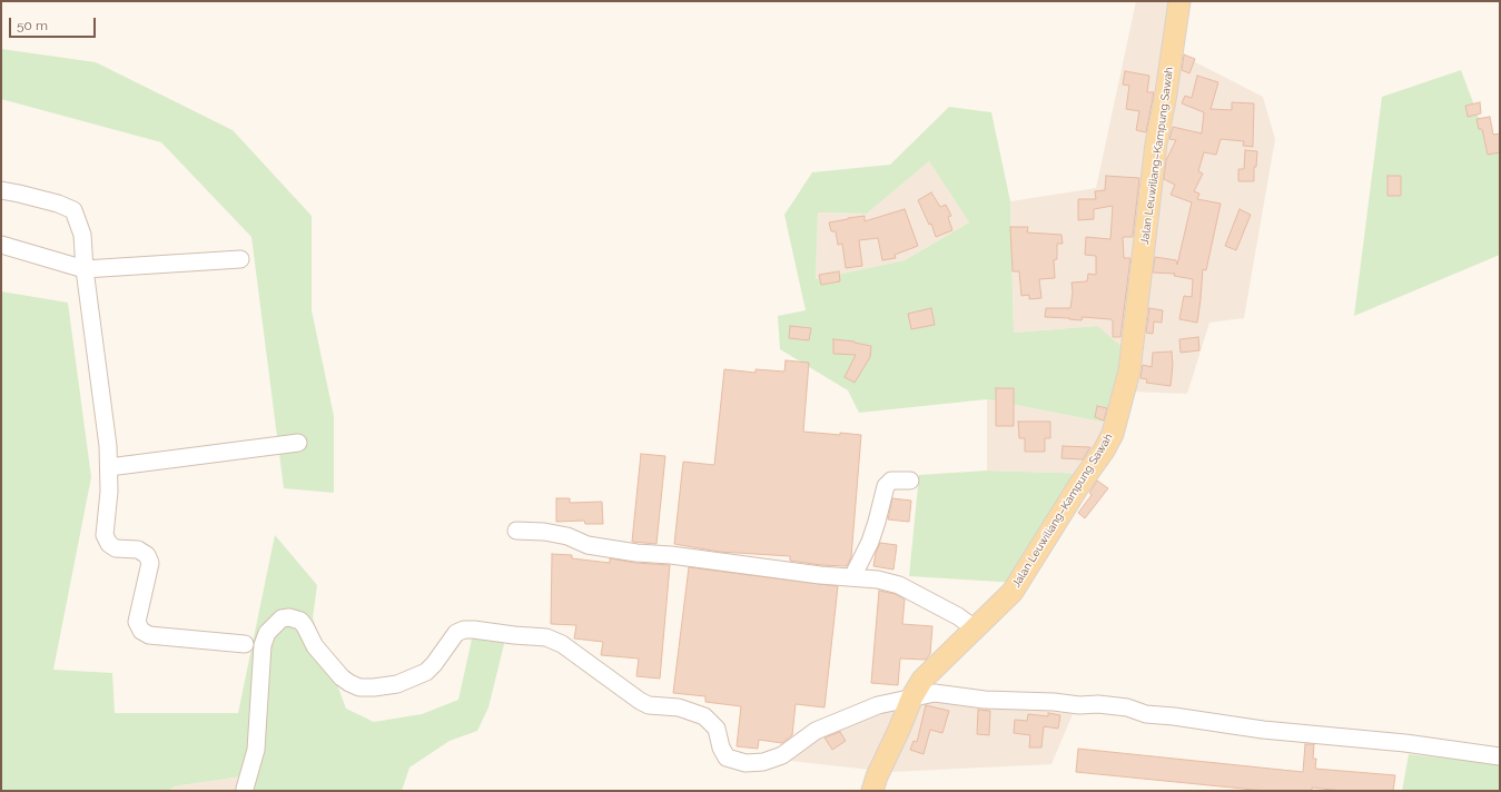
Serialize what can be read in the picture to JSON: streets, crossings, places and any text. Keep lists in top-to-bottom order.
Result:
{
  "streets": {
    "main road": ["Jalan Leuwiliang–Kampung Sawah"]
  },
  "scale_bar": "50 m"
}
